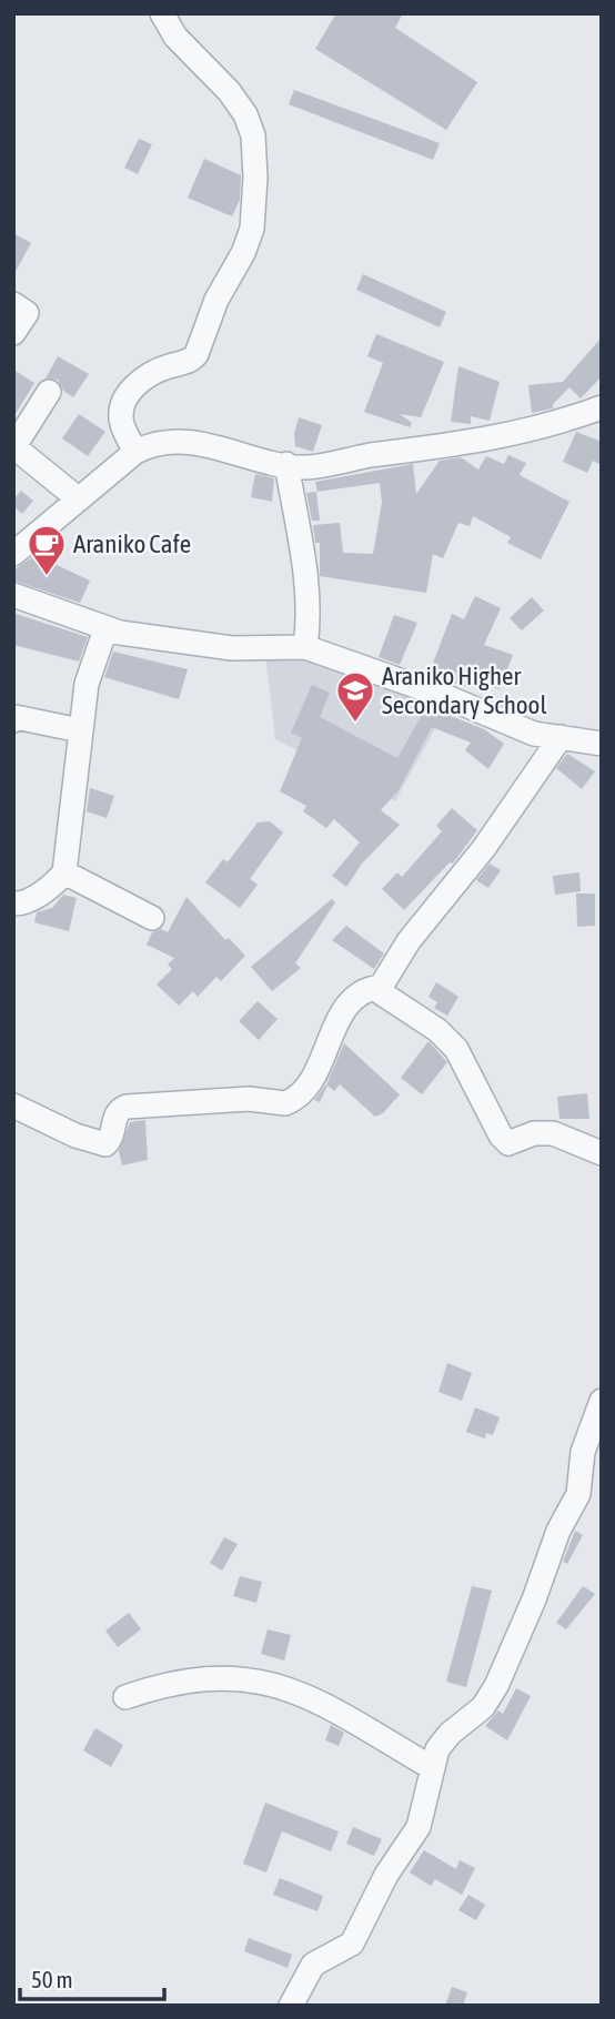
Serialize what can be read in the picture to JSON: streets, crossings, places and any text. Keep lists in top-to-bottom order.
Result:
{
  "places": {
    "cafe": ["Araniko Cafe"],
    "school or university": ["Araniko Higher Secondary School"]
  },
  "scale_bar": "50 m"
}
